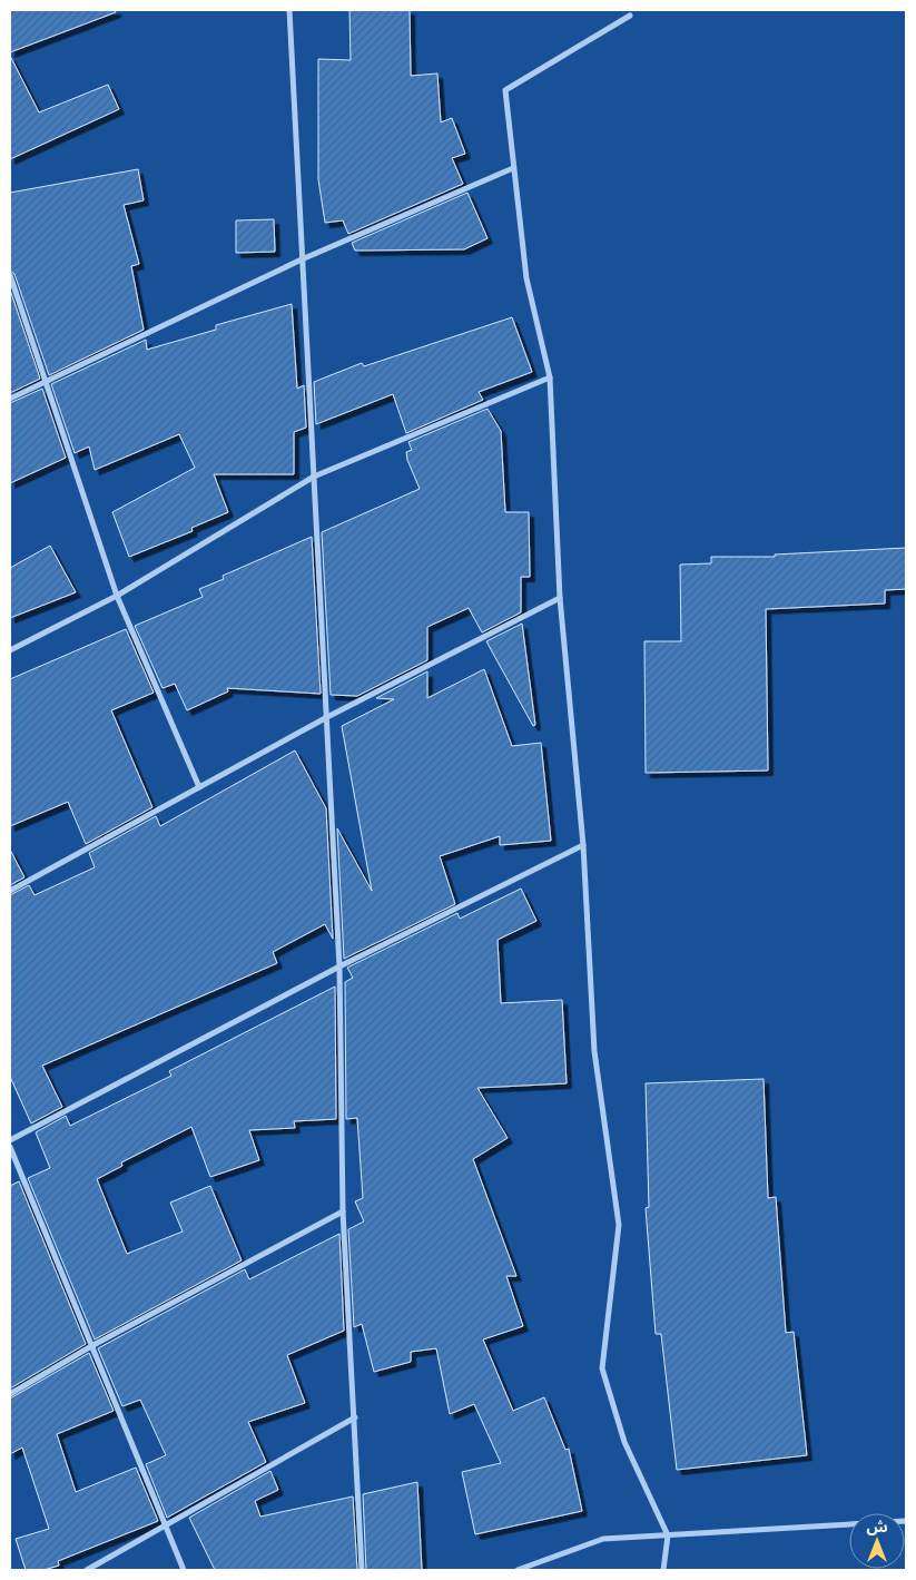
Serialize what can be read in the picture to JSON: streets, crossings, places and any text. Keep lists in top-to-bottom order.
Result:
{
  "north": "top"
}
